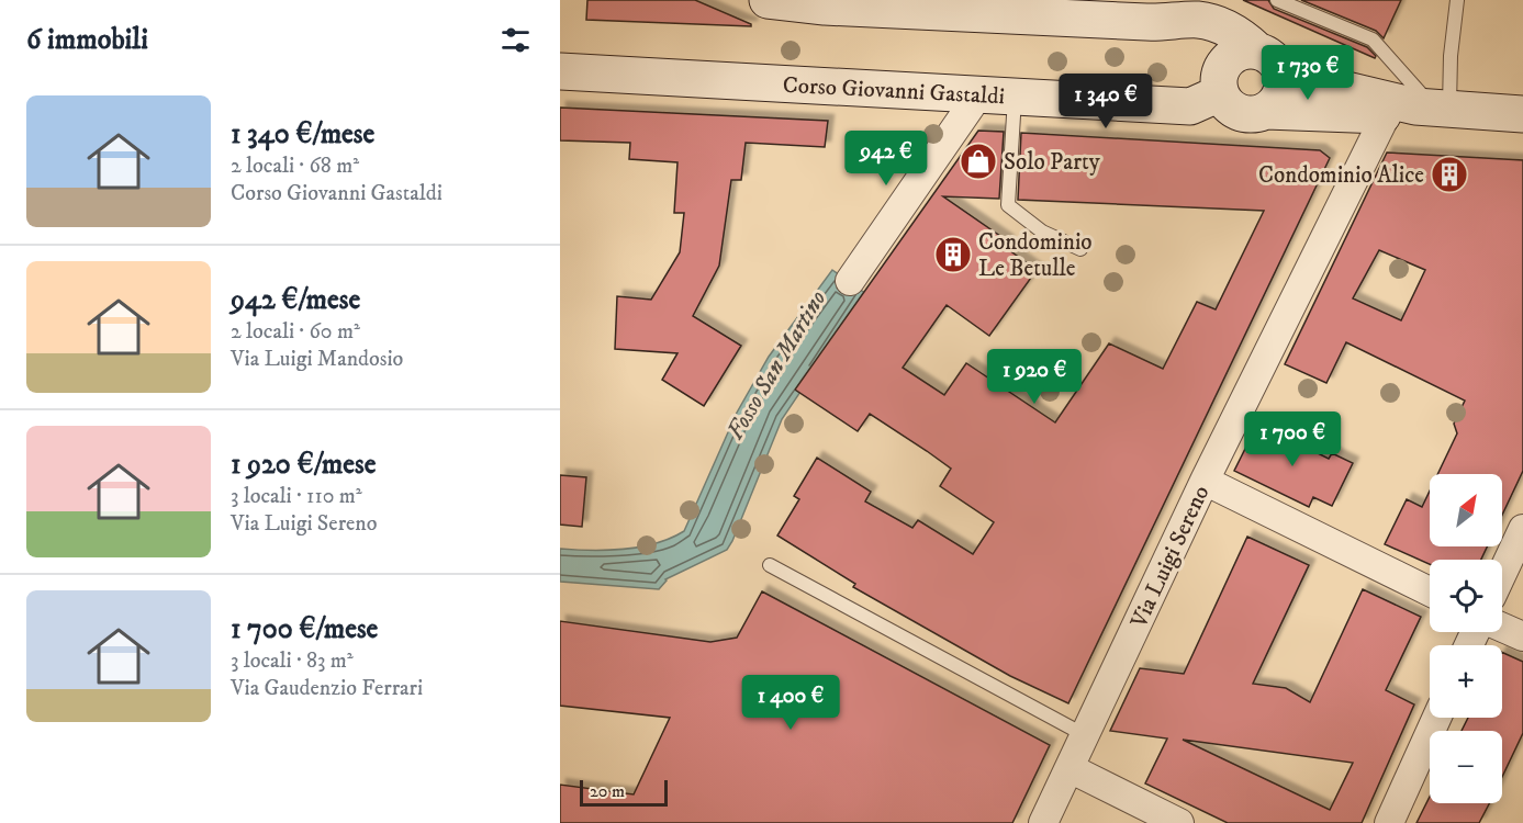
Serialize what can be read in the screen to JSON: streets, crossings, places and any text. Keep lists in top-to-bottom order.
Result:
{
  "streets": {
    "main road": ["Corso Giovanni Gastaldi"],
    "street": ["Via Luigi Sereno"]
  },
  "water": ["Fosso San Martino"],
  "places": {
    "shop": ["Solo Party"],
    "building": ["Condominio Alice", "Condominio Le Betulle"]
  },
  "scale_bar": "20 m",
  "north": "top right",
  "page": {
    "heading": "6 immobili",
    "price": [
      "1 730 €",
      "1 340 €",
      "942 €",
      "1 920 €",
      "1 700 €",
      "1 400 €"
    ],
    "list": [
      {
        "name": "1 340 €/mese",
        "note": "2 locali · 68 m² · Corso Giovanni Gastaldi"
      },
      {
        "name": "942 €/mese",
        "note": "2 locali · 60 m² · Via Luigi Mandosio"
      },
      {
        "name": "1 920 €/mese",
        "note": "3 locali · 110 m² · Via Luigi Sereno"
      },
      {
        "name": "1 700 €/mese",
        "note": "3 locali · 83 m² · Via Gaudenzio Ferrari"
      }
    ],
    "map_buttons": ["+", "−"],
    "scale": "20 m"
  }
}
